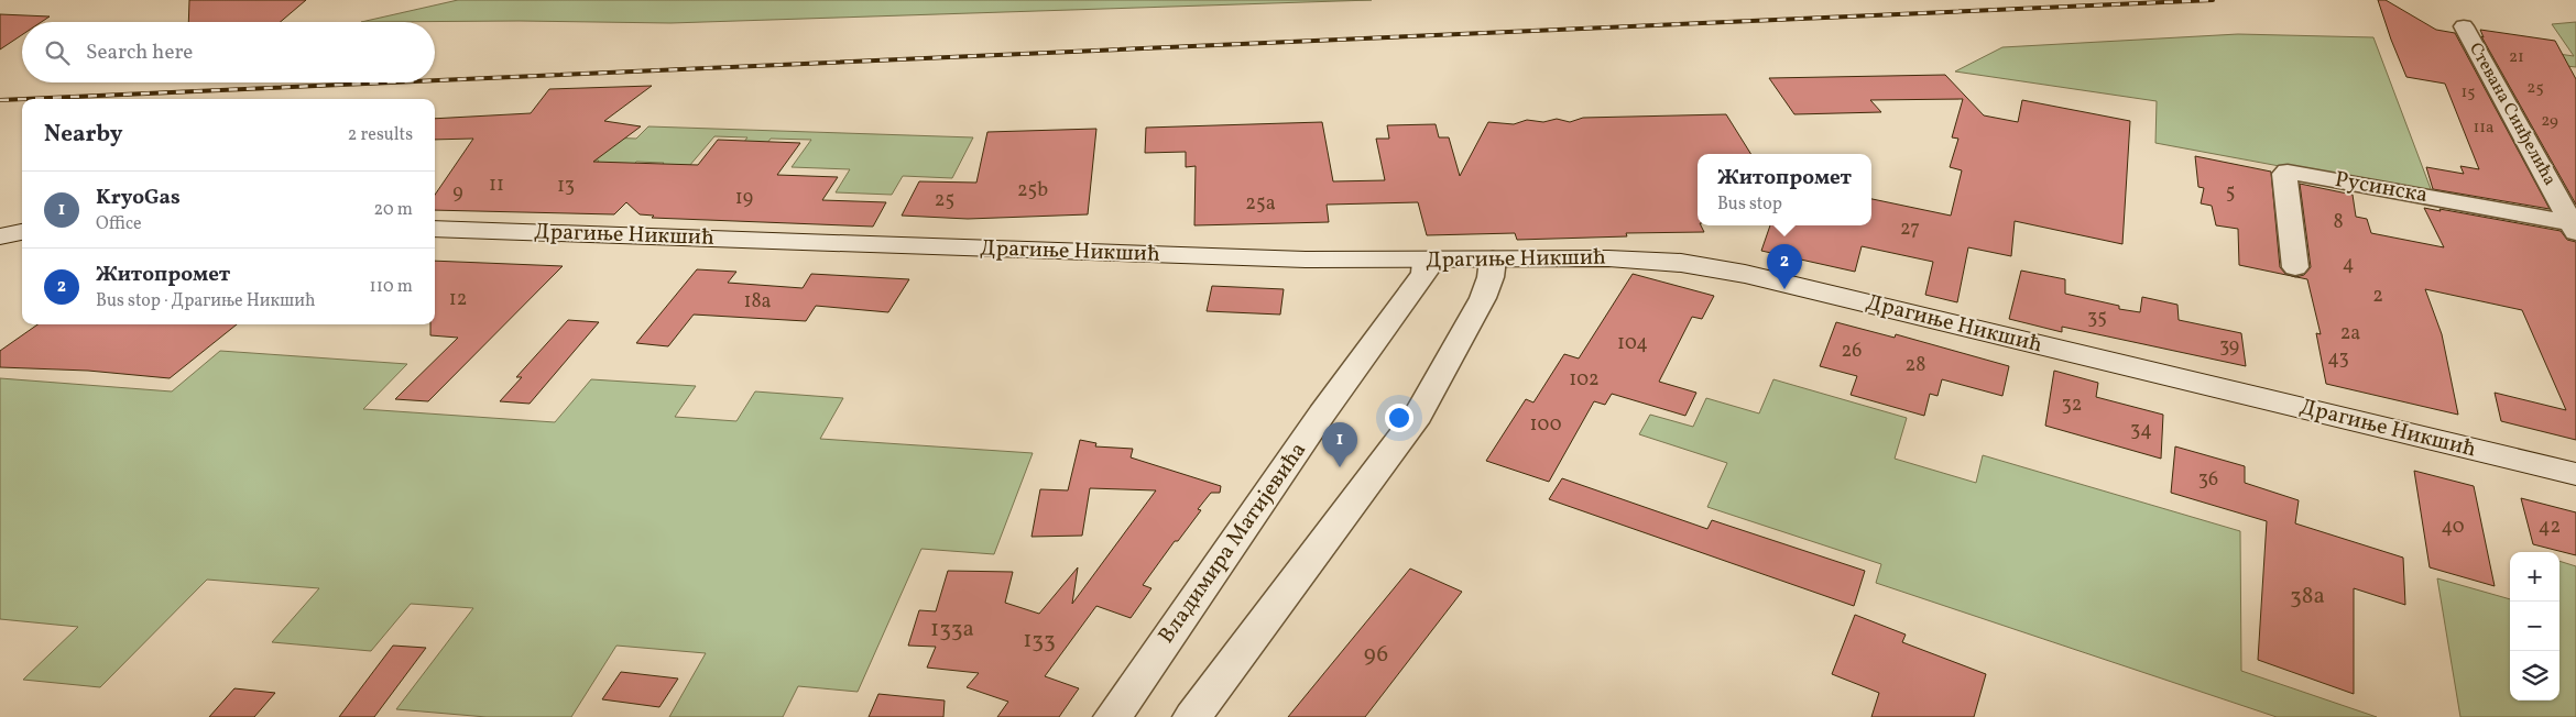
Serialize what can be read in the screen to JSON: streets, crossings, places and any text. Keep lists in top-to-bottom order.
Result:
{
  "streets": {
    "street": [
      "Стевана Синђелића",
      "Русинска",
      "Драгиње Никшић",
      "Владимира Матијевића"
    ]
  },
  "crossings": [
    ["Стевана Синђелића", "Русинска"],
    ["Драгиње Никшић", "Владимира Матијевића"]
  ],
  "house_numbers": [
    "21",
    "25",
    "15",
    "29",
    "11a",
    "11",
    "13",
    "25b",
    "9",
    "5",
    "19",
    "25",
    "25a",
    "8",
    "27",
    "4",
    "2",
    "12",
    "18a",
    "35",
    "2a",
    "104",
    "39",
    "26",
    "43",
    "28",
    "102",
    "32",
    "100",
    "34",
    "36",
    "40",
    "42",
    "38a",
    "133a",
    "133",
    "96"
  ],
  "page": {
    "search": "Search here",
    "heading": ["Nearby", "2 results"],
    "popup": ["Житопромет", "Bus stop"],
    "list": [
      {
        "mark": "1",
        "name": "KryoGas",
        "note": "Office",
        "value": "20 m"
      },
      {
        "mark": "2",
        "name": "Житопромет",
        "note": "Bus stop · Драгиње Никшић",
        "value": "110 m"
      }
    ],
    "pins": ["2", "1"],
    "map_buttons": ["+", "−"]
  }
}
